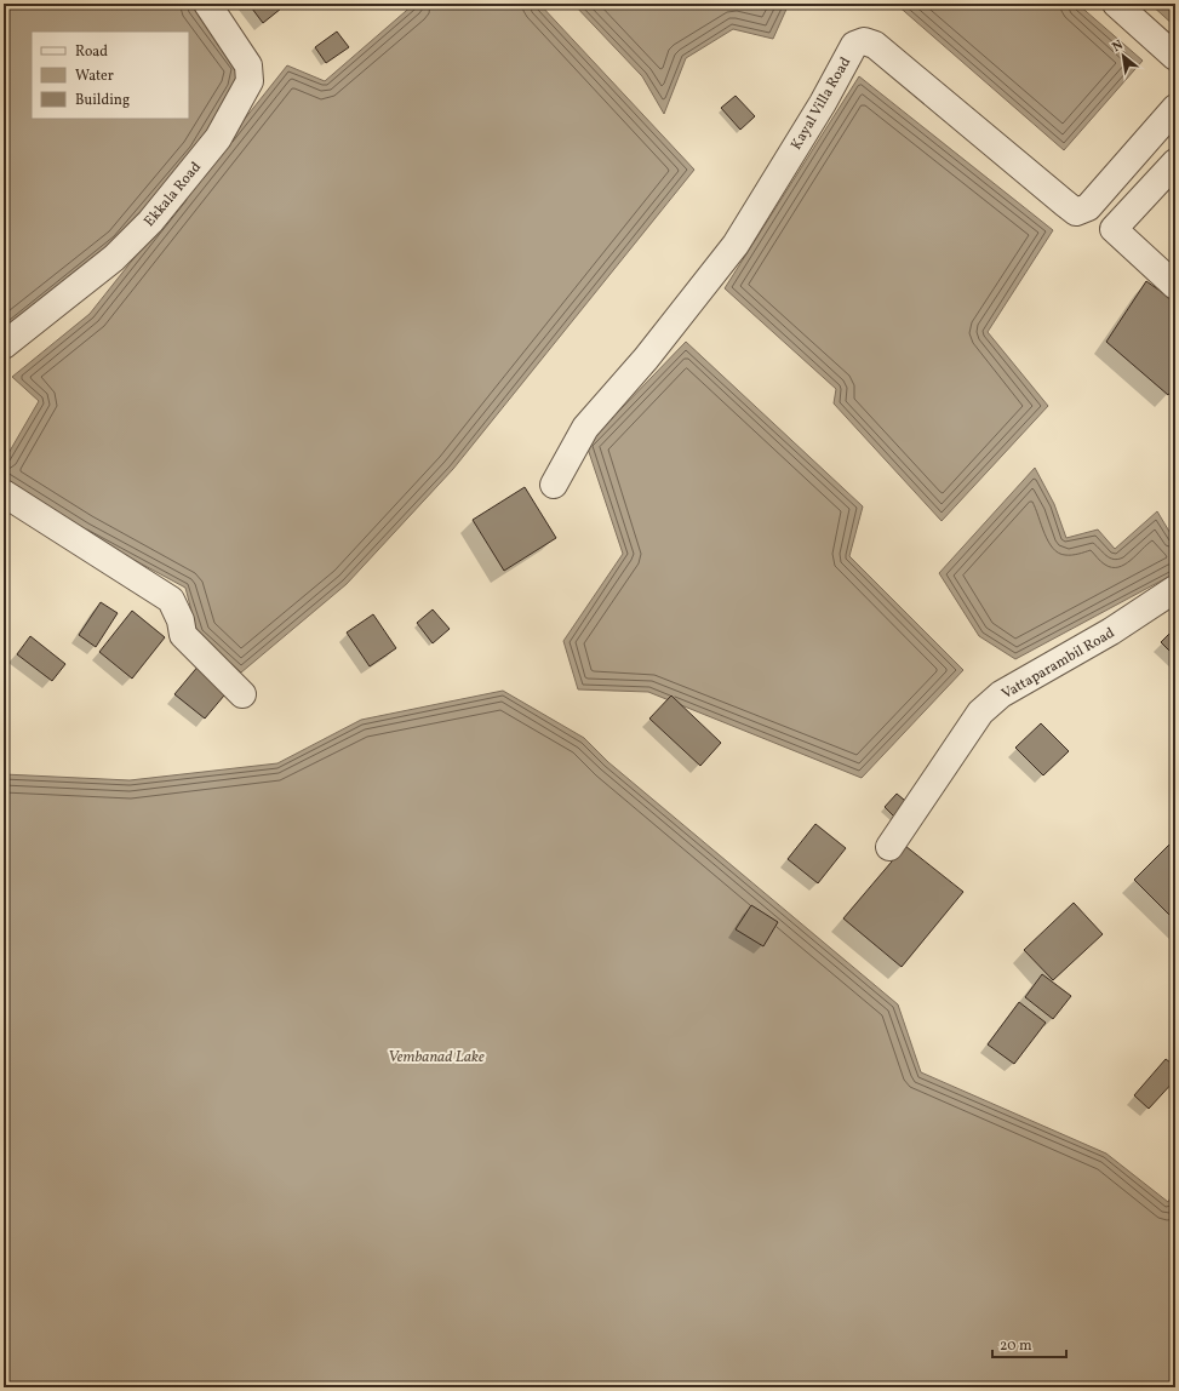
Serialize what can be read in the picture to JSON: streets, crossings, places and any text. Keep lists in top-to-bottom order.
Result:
{
  "streets": {
    "street": ["Kayal Villa Road", "Ekkala Road", "Vattaparambil Road"]
  },
  "water": ["Vembanad Lake"],
  "legend": ["Road", "Water", "Building"],
  "scale_bar": "20 m",
  "north": "top left"
}
